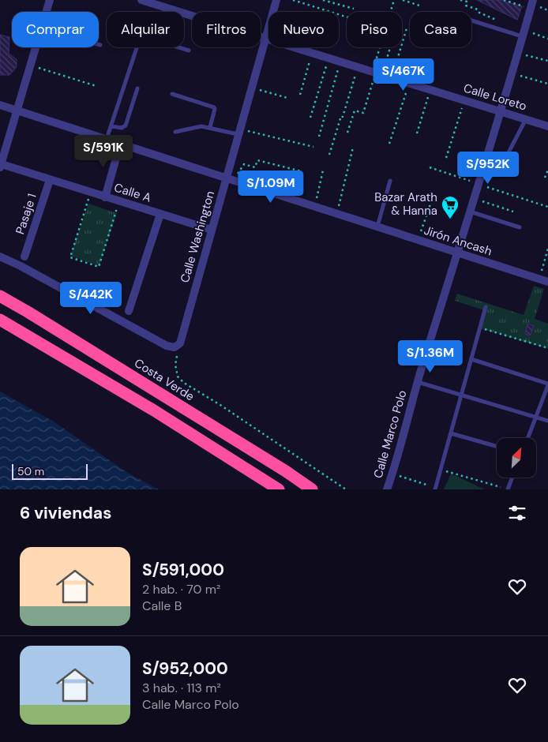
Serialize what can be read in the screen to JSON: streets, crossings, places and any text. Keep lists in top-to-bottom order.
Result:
{
  "streets": {
    "highway": ["Costa Verde"],
    "street": [
      "Calle Loreto",
      "Calle A",
      "Pasaje 1",
      "Calle Washington",
      "Jirón Ancash",
      "Calle Marco Polo"
    ]
  },
  "crossings": [
    ["Calle Loreto", "Calle Washington"],
    ["Calle Loreto", "Calle Marco Polo"],
    ["Calle A", "Pasaje 1"],
    ["Calle A", "Calle Washington"],
    ["Calle Washington", "Jirón Ancash"],
    ["Jirón Ancash", "Calle Marco Polo"]
  ],
  "places": {
    "supermarket": ["Bazar Arath & Hanna"]
  },
  "scale_bar": "50 m",
  "north": "top right",
  "page": {
    "chip": [
      "Comprar",
      "Alquilar",
      "Filtros",
      "Nuevo",
      "Piso",
      "Casa"
    ],
    "price": [
      "S/467K",
      "S/591K",
      "S/952K",
      "S/1.09M",
      "S/442K",
      "S/1.36M"
    ],
    "scale": "50 m",
    "heading": "6 viviendas",
    "list": [
      {
        "name": "S/591,000",
        "note": "2 hab. · 70 m² · Calle B"
      },
      {
        "name": "S/952,000",
        "note": "3 hab. · 113 m² · Calle Marco Polo"
      }
    ]
  }
}
